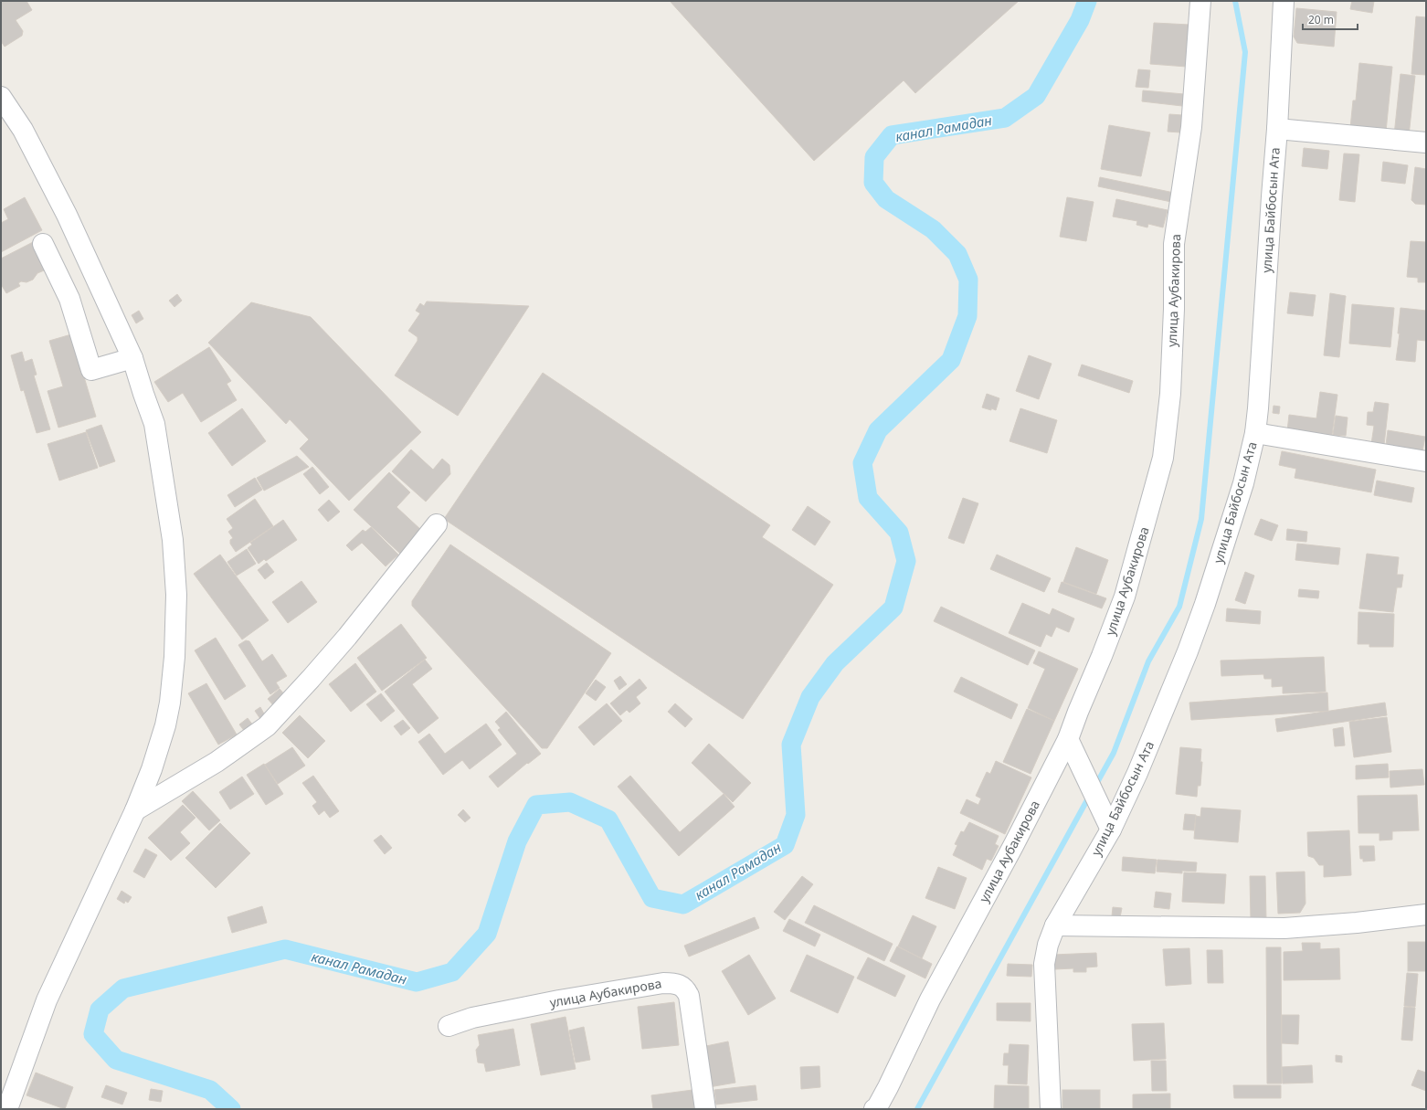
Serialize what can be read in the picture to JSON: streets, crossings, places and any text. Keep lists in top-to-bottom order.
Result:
{
  "streets": {
    "street": ["улица Байбосын Ата", "улица Аубакирова"]
  },
  "water": ["канал Рамадан"],
  "scale_bar": "20 m"
}
